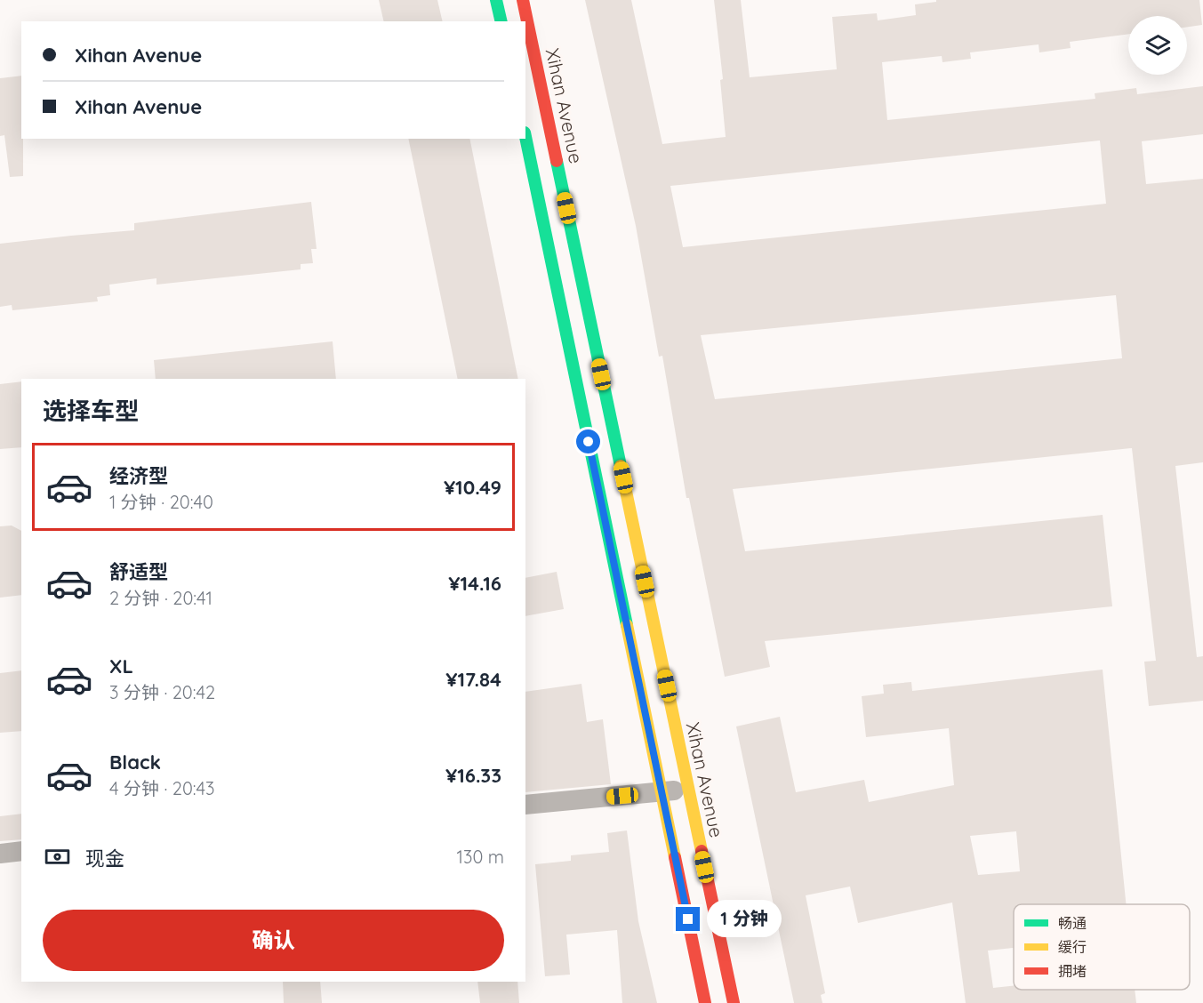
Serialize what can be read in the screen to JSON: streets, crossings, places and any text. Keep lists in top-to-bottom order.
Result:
{
  "streets": {
    "main road": ["Xihan Avenue"]
  },
  "legend": ["畅通", "缓行", "拥堵"],
  "page": {
    "banner": ["Xihan Avenue", "Xihan Avenue"],
    "heading": "选择车型",
    "list": [
      {
        "name": "经济型",
        "note": "1 分钟 · 20:40",
        "value": "¥10.49"
      },
      {
        "name": "舒适型",
        "note": "2 分钟 · 20:41",
        "value": "¥14.16"
      },
      {
        "name": "XL",
        "note": "3 分钟 · 20:42",
        "value": "¥17.84"
      },
      {
        "name": "Black",
        "note": "4 分钟 · 20:43",
        "value": "¥16.33"
      }
    ],
    "pay": ["现金", "130 m"],
    "buttons": "确认",
    "bubble": "1 分钟"
  }
}
